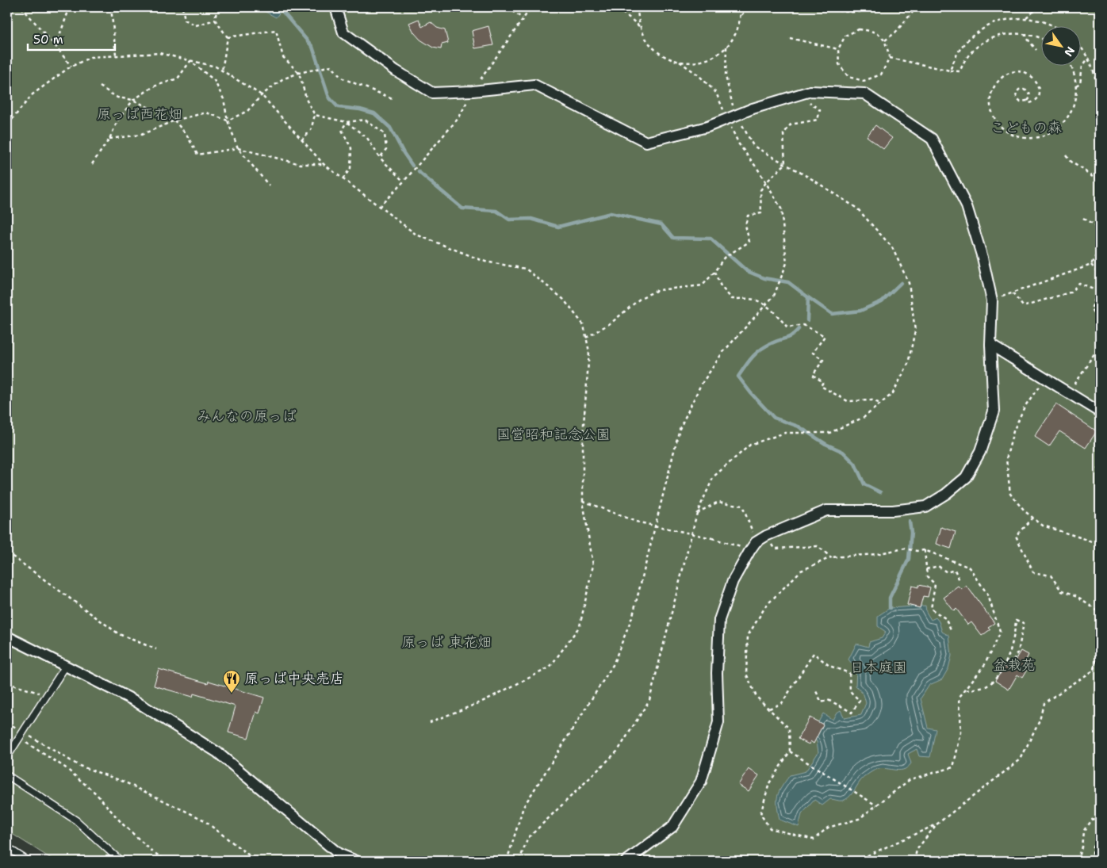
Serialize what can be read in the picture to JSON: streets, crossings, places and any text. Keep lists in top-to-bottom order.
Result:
{
  "parks": [
    "原っぱ西花畑",
    "こどもの森",
    "みんなの原っぱ",
    "国営昭和記念公園",
    "原っぱ 東花畑",
    "盆栽苑",
    "日本庭園"
  ],
  "places": {
    "restaurant": ["原っぱ中央売店"]
  },
  "scale_bar": "50 m",
  "north": "bottom right"
}
